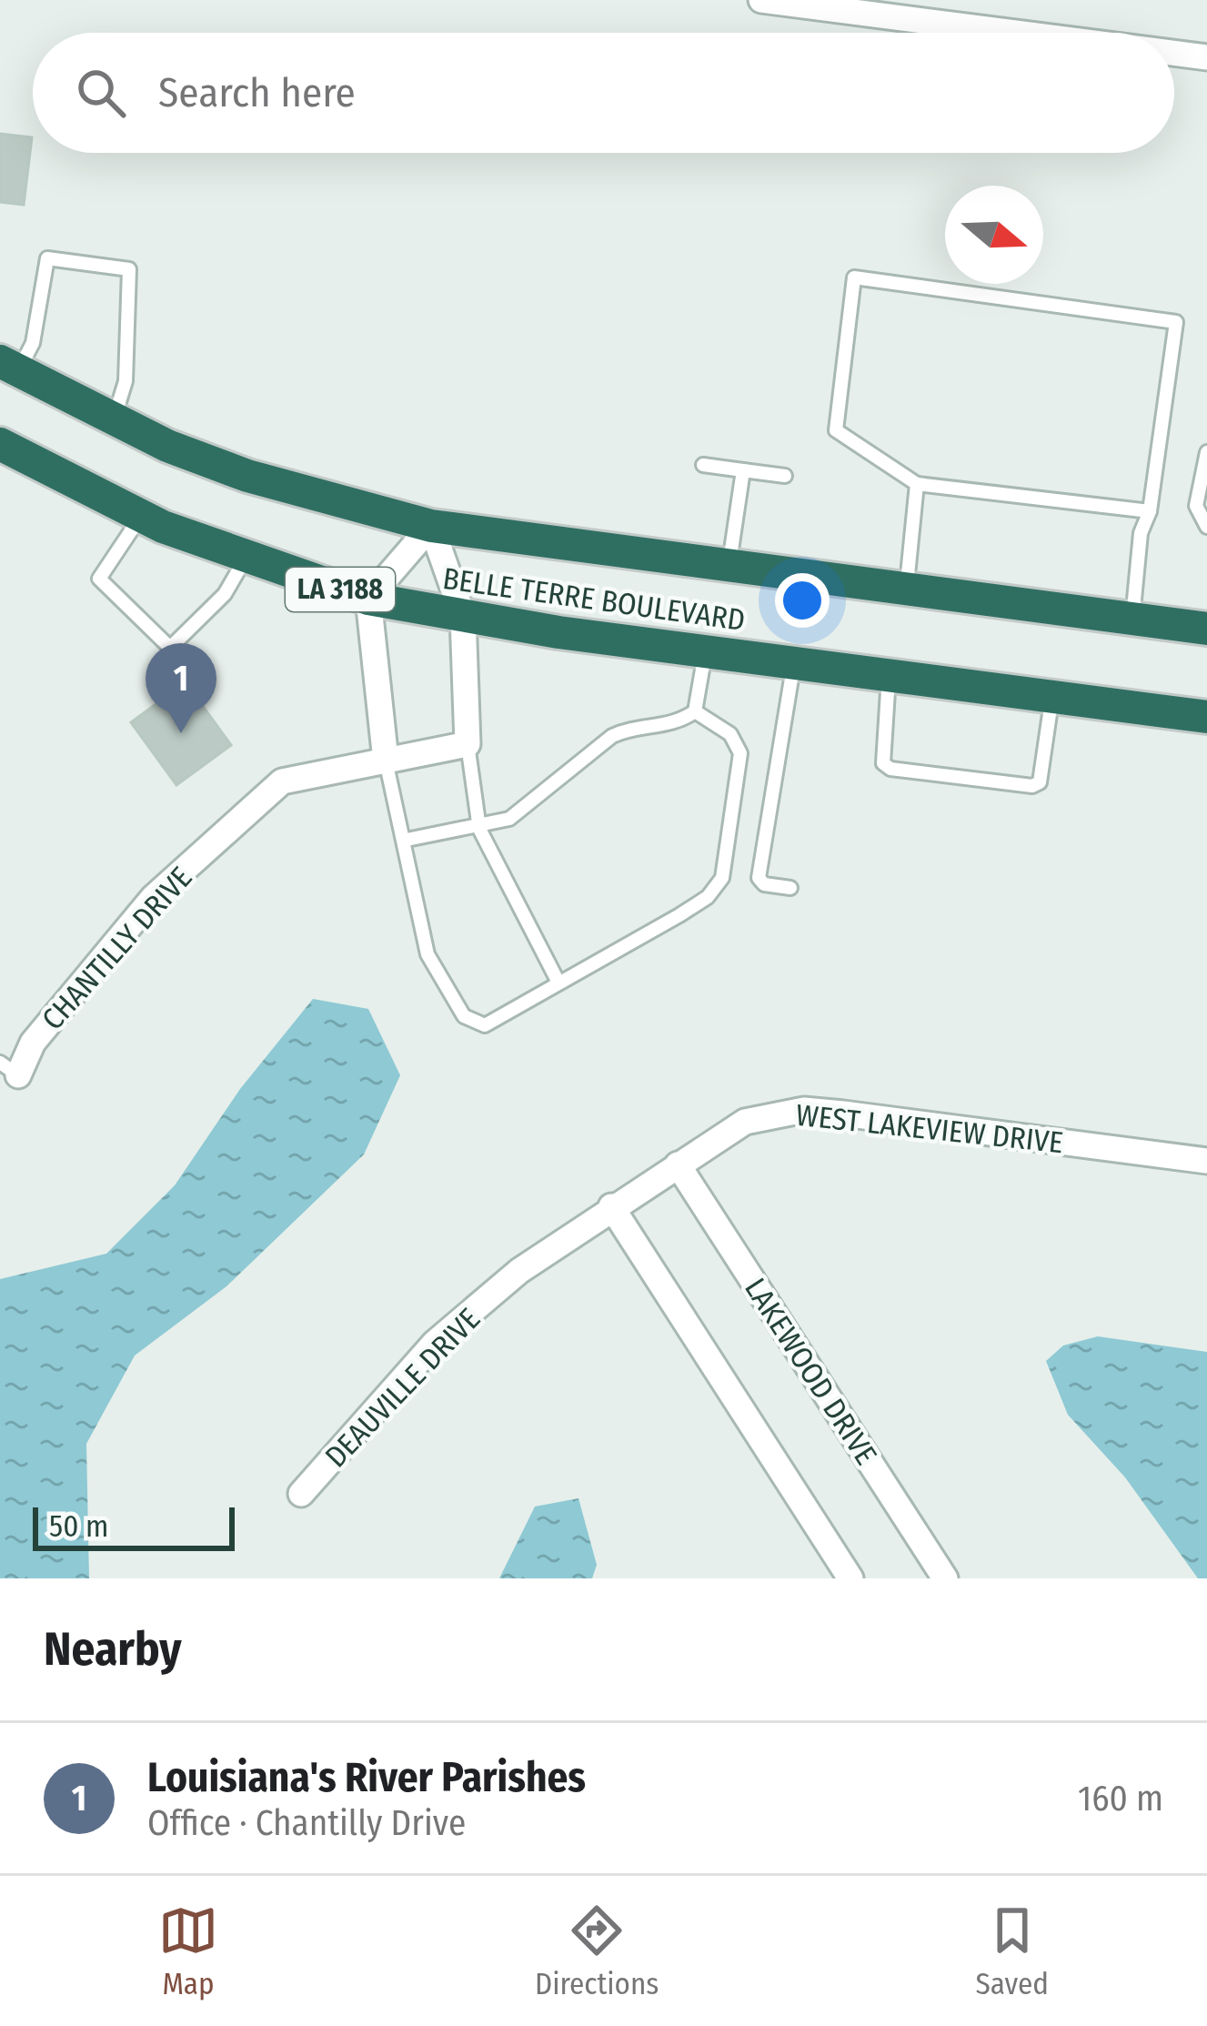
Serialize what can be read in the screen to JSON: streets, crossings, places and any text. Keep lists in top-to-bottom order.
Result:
{
  "streets": {
    "highway": ["LA 3188", "BELLE TERRE BOULEVARD"],
    "street": [
      "CHANTILLY DRIVE",
      "WEST LAKEVIEW DRIVE",
      "LAKEWOOD DRIVE",
      "DEAUVILLE DRIVE"
    ]
  },
  "crossings": [
    ["WEST LAKEVIEW DRIVE", "LAKEWOOD DRIVE"],
    ["WEST LAKEVIEW DRIVE", "DEAUVILLE DRIVE"]
  ],
  "scale_bar": "50 m",
  "north": "right",
  "page": {
    "search": "Search here",
    "pins": "1",
    "scale": "50 m",
    "heading": "Nearby",
    "list": [
      {
        "mark": "1",
        "name": "Louisiana's River Parishes",
        "note": "Office · Chantilly Drive",
        "value": "160 m"
      }
    ],
    "nav": ["Map", "Directions", "Saved"]
  }
}
